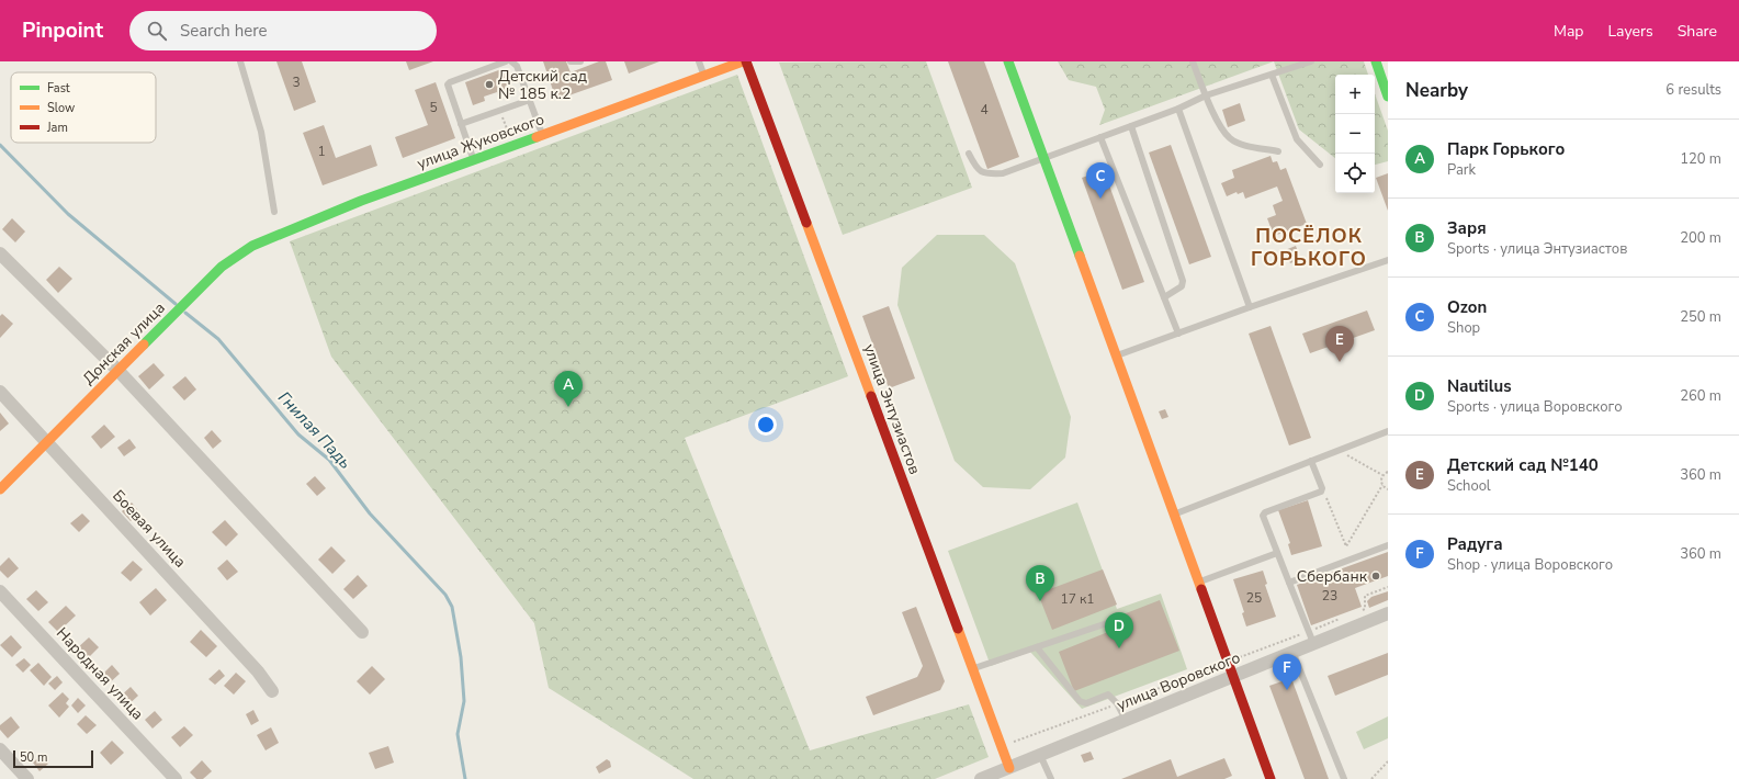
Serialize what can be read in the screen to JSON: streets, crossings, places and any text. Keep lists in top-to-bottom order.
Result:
{
  "streets": {
    "street": [
      "улица Жуковского",
      "Донская улица",
      "улица Энтузиастов",
      "Боевая улица",
      "Народная улица",
      "улица Воровского"
    ]
  },
  "crossings": [
    ["улица Жуковского", "Донская улица"],
    ["Донская улица", "Боевая улица"],
    ["улица Энтузиастов", "улица Воровского"]
  ],
  "districts": ["ПОСЁЛОК ГОРЬКОГО"],
  "water": ["Гнилая Падь"],
  "places": ["Детский сад № 185 к.2", "Сбербанк"],
  "house_numbers": [
    "3",
    "5",
    "4",
    "1",
    "23",
    "25",
    "17 к1"
  ],
  "legend": ["Fast", "Slow", "Jam"],
  "scale_bar": "50 m",
  "page": {
    "header": "Pinpoint",
    "search": "Search here",
    "nav": ["Map", "Layers", "Share"],
    "heading": ["Nearby", "6 results"],
    "map_buttons": ["+", "−"],
    "list": [
      {
        "mark": "A",
        "name": "Парк Горького",
        "note": "Park",
        "value": "120 m"
      },
      {
        "mark": "B",
        "name": "Заря",
        "note": "Sports · улица Энтузиастов",
        "value": "200 m"
      },
      {
        "mark": "C",
        "name": "Ozon",
        "note": "Shop",
        "value": "250 m"
      },
      {
        "mark": "D",
        "name": "Nautilus",
        "note": "Sports · улица Воровского",
        "value": "260 m"
      },
      {
        "mark": "E",
        "name": "Детский сад №140",
        "note": "School",
        "value": "360 m"
      },
      {
        "mark": "F",
        "name": "Радуга",
        "note": "Shop · улица Воровского",
        "value": "360 m"
      }
    ],
    "pins": [
      "C",
      "E",
      "A",
      "B",
      "D",
      "F"
    ],
    "scale": "50 m"
  }
}
